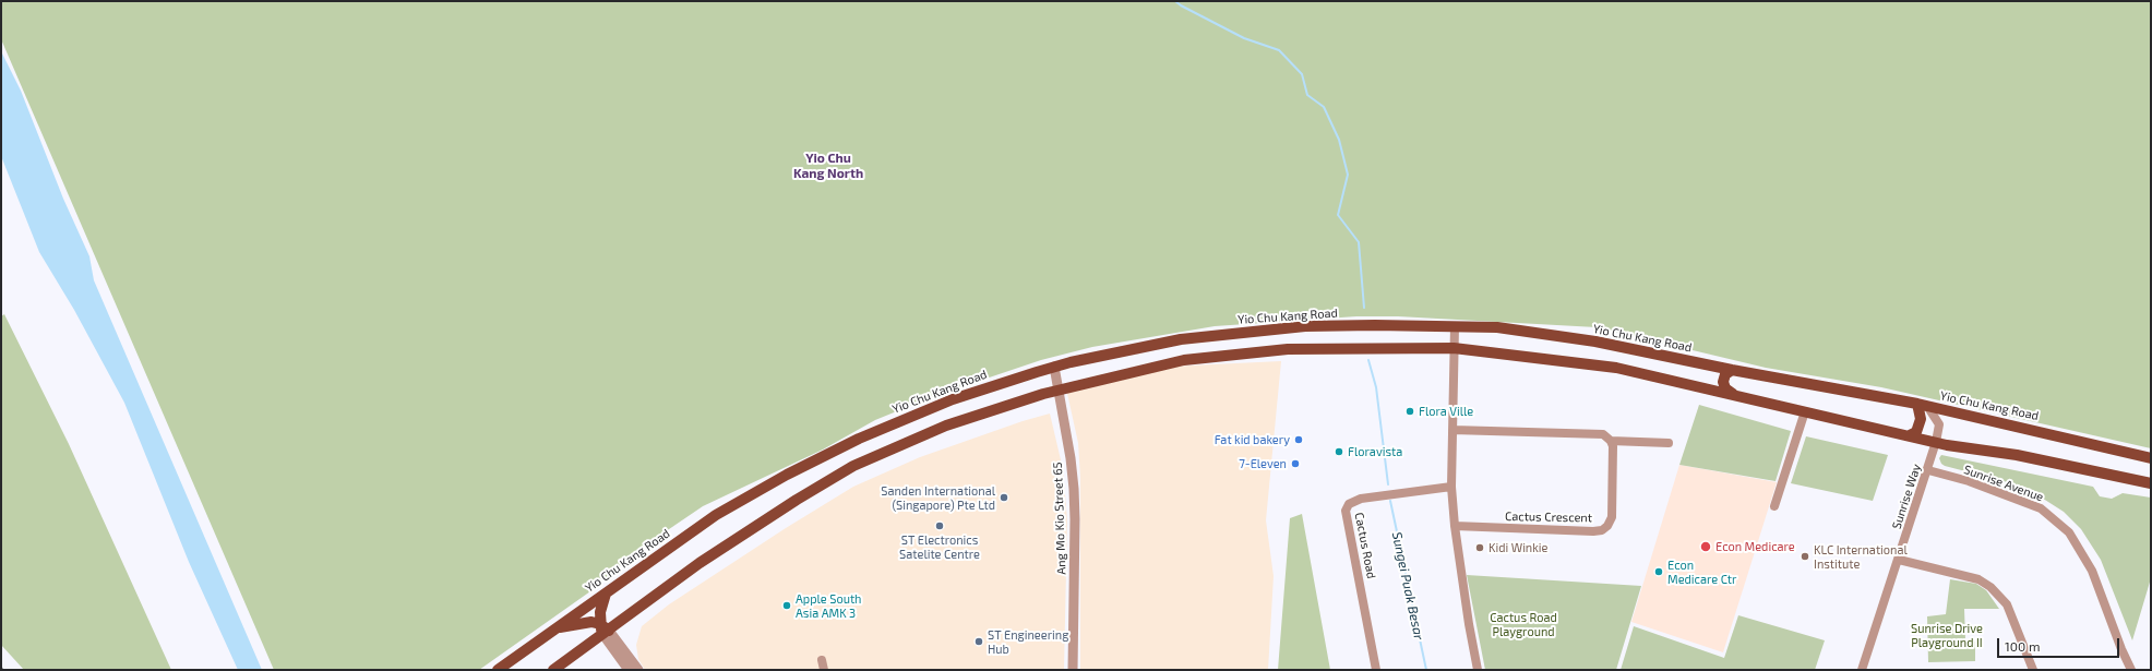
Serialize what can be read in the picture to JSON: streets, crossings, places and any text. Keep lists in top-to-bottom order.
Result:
{
  "streets": {
    "main road": ["Yio Chu Kang Road"],
    "street": [
      "Sunrise Avenue",
      "Sunrise Way",
      "Cactus Crescent",
      "Ang Mo Kio Street 65",
      "Cactus Road"
    ]
  },
  "crossings": [
    ["Yio Chu Kang Road", "Sunrise Way"],
    ["Yio Chu Kang Road", "Ang Mo Kio Street 65"],
    ["Sunrise Avenue", "Sunrise Way"]
  ],
  "districts": ["Yio Chu Kang North"],
  "water": ["Sungei Puak Besar"],
  "parks": ["Cactus Road Playground", "Sunrise Drive Playground II"],
  "places": [
    "Flora Ville",
    "Fat kid bakery",
    "Floravista",
    "7-Eleven",
    "Sanden International (Singapore) Pte Ltd",
    "ST Electronics Satelite Centre",
    "Econ Medicare",
    "Kidi Winkie",
    "KLC International Institute",
    "Econ Medicare Ctr",
    "Apple South Asia AMK 3",
    "ST Engineering Hub"
  ],
  "scale_bar": "100 m"
}
